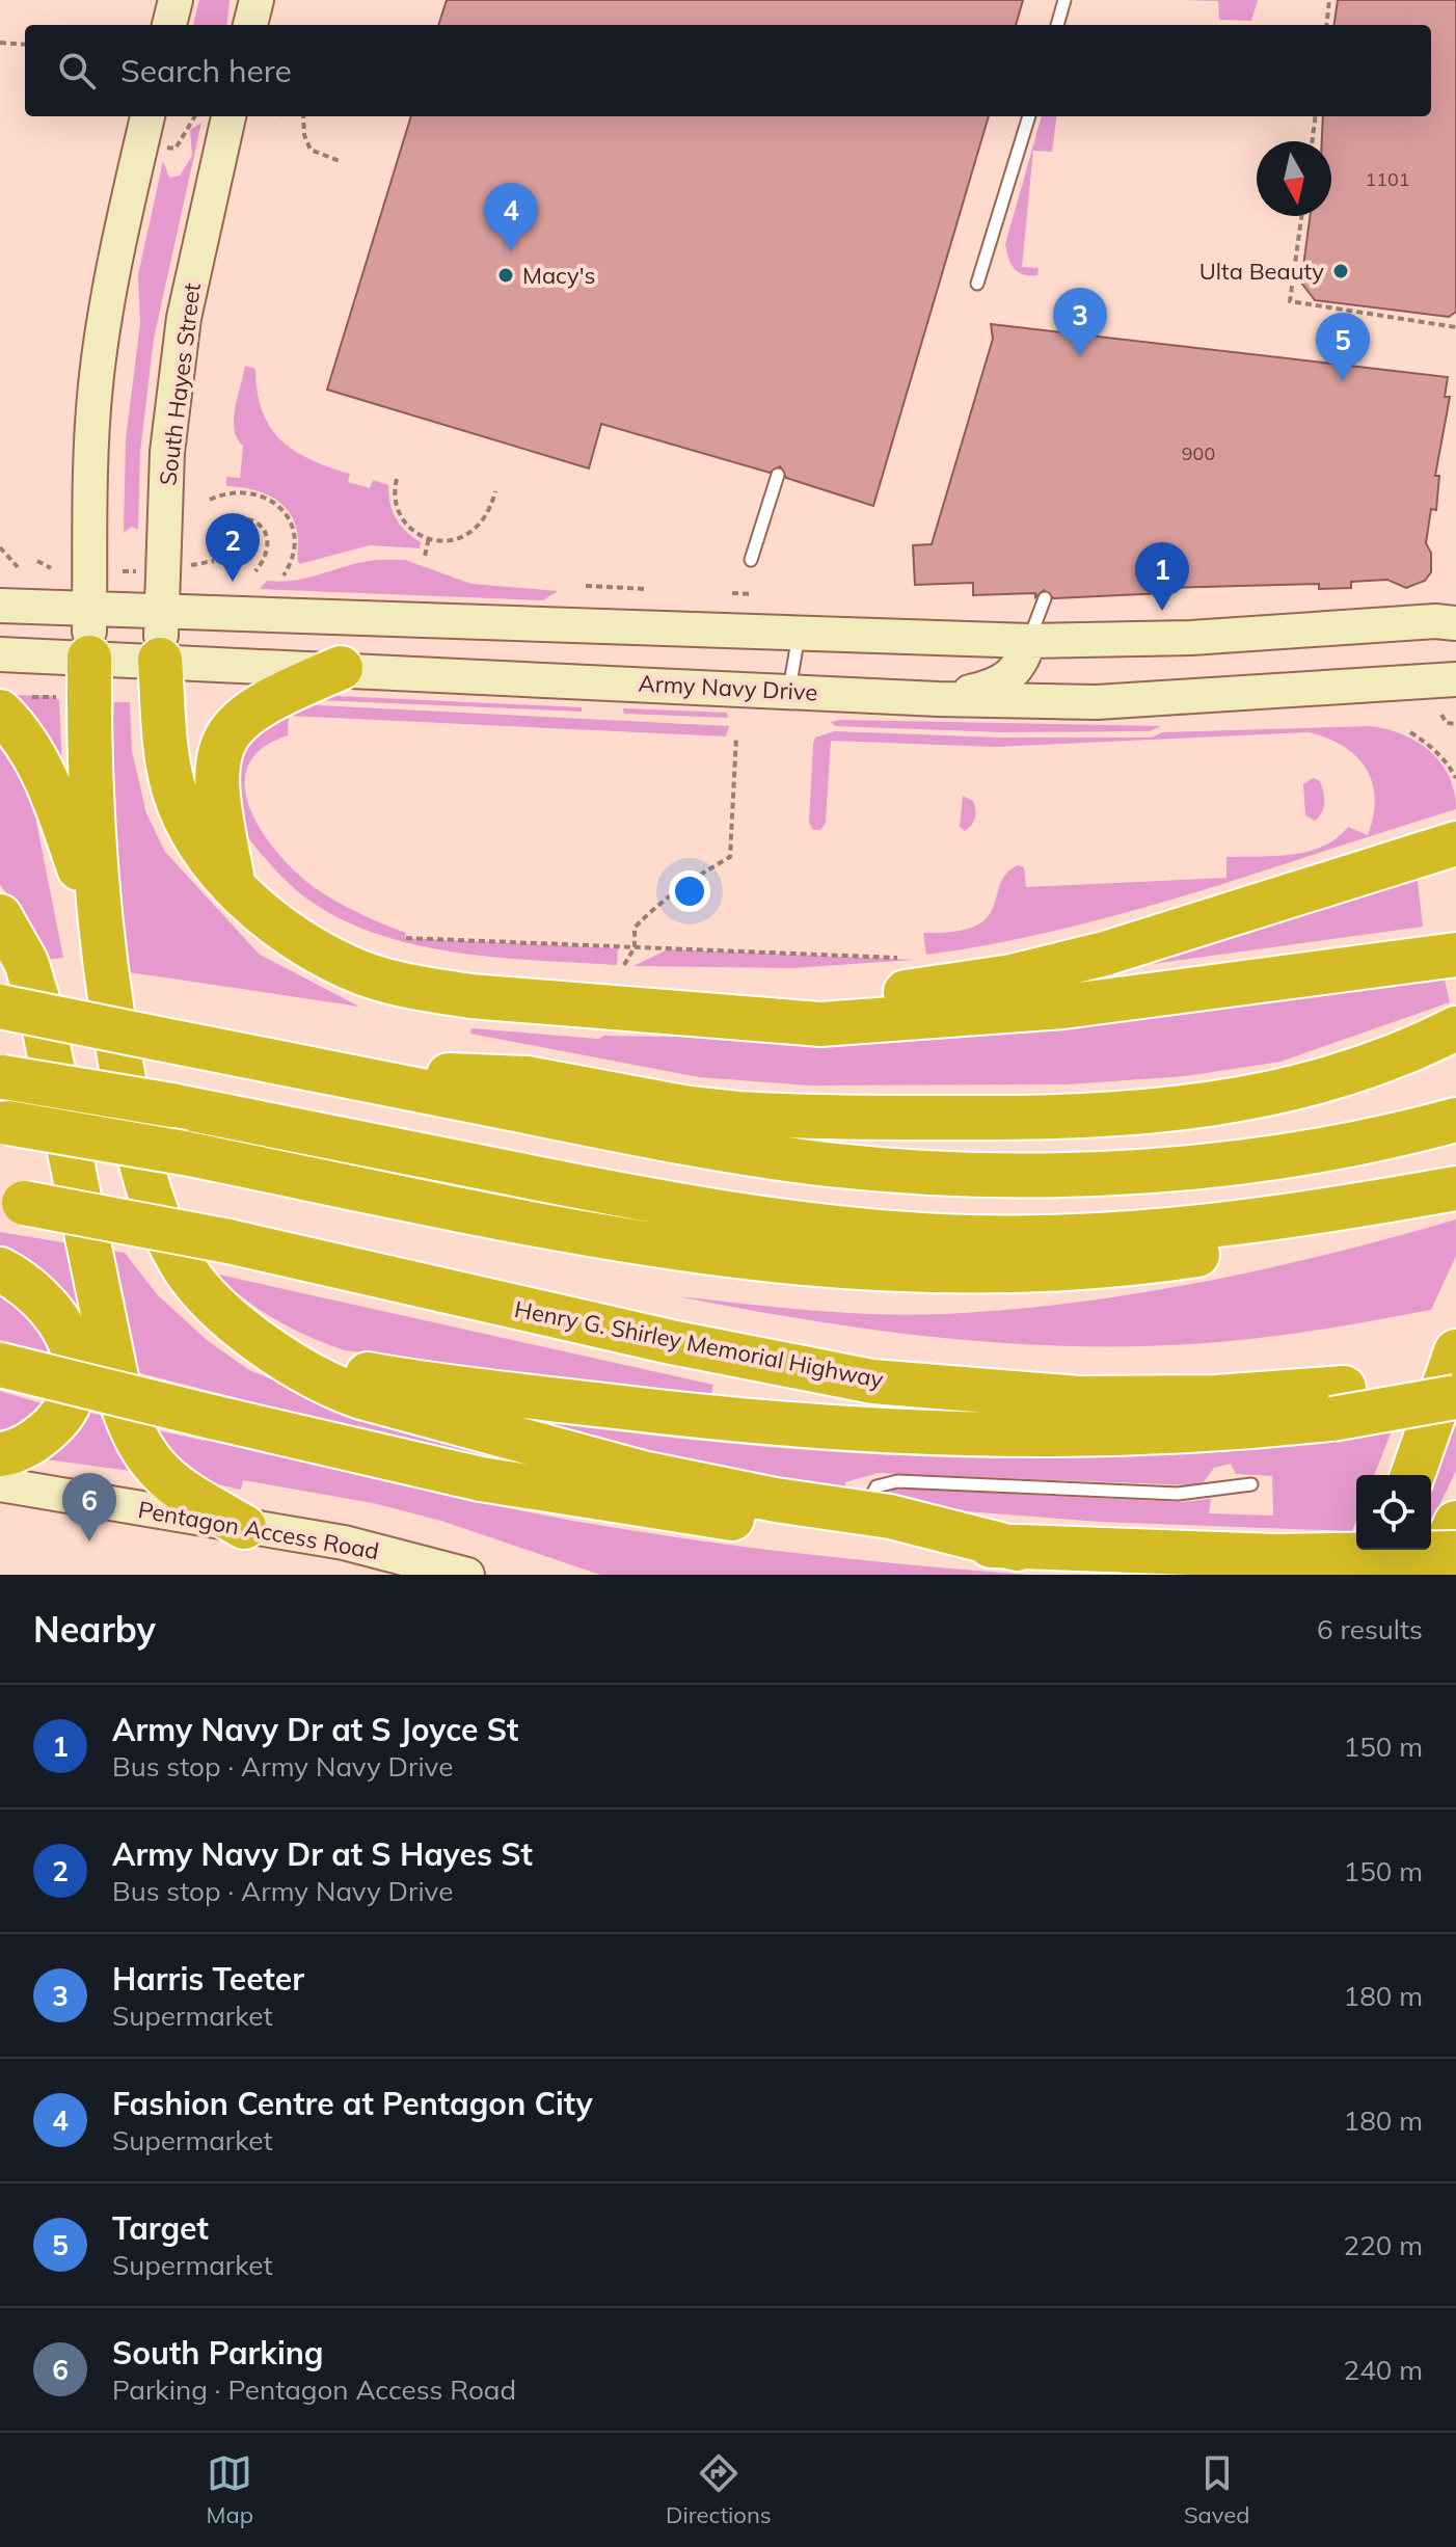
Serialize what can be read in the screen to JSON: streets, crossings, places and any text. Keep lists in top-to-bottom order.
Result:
{
  "streets": {
    "highway": ["Henry G. Shirley Memorial Highway"],
    "main road": ["South Hayes Street", "Army Navy Drive", "Pentagon Access Road"]
  },
  "crossings": [
    ["South Hayes Street", "Army Navy Drive"]
  ],
  "places": ["Ulta Beauty", "Macy's"],
  "house_numbers": ["1101", "900"],
  "north": "bottom",
  "page": {
    "search": "Search here",
    "pins": [
      "4",
      "3",
      "5",
      "2",
      "1",
      "6"
    ],
    "heading": ["Nearby", "6 results"],
    "list": [
      {
        "mark": "1",
        "name": "Army Navy Dr at S Joyce St",
        "note": "Bus stop · Army Navy Drive",
        "value": "150 m"
      },
      {
        "mark": "2",
        "name": "Army Navy Dr at S Hayes St",
        "note": "Bus stop · Army Navy Drive",
        "value": "150 m"
      },
      {
        "mark": "3",
        "name": "Harris Teeter",
        "note": "Supermarket",
        "value": "180 m"
      },
      {
        "mark": "4",
        "name": "Fashion Centre at Pentagon City",
        "note": "Supermarket",
        "value": "180 m"
      },
      {
        "mark": "5",
        "name": "Target",
        "note": "Supermarket",
        "value": "220 m"
      },
      {
        "mark": "6",
        "name": "South Parking",
        "note": "Parking · Pentagon Access Road",
        "value": "240 m"
      }
    ],
    "nav": ["Map", "Directions", "Saved"]
  }
}
